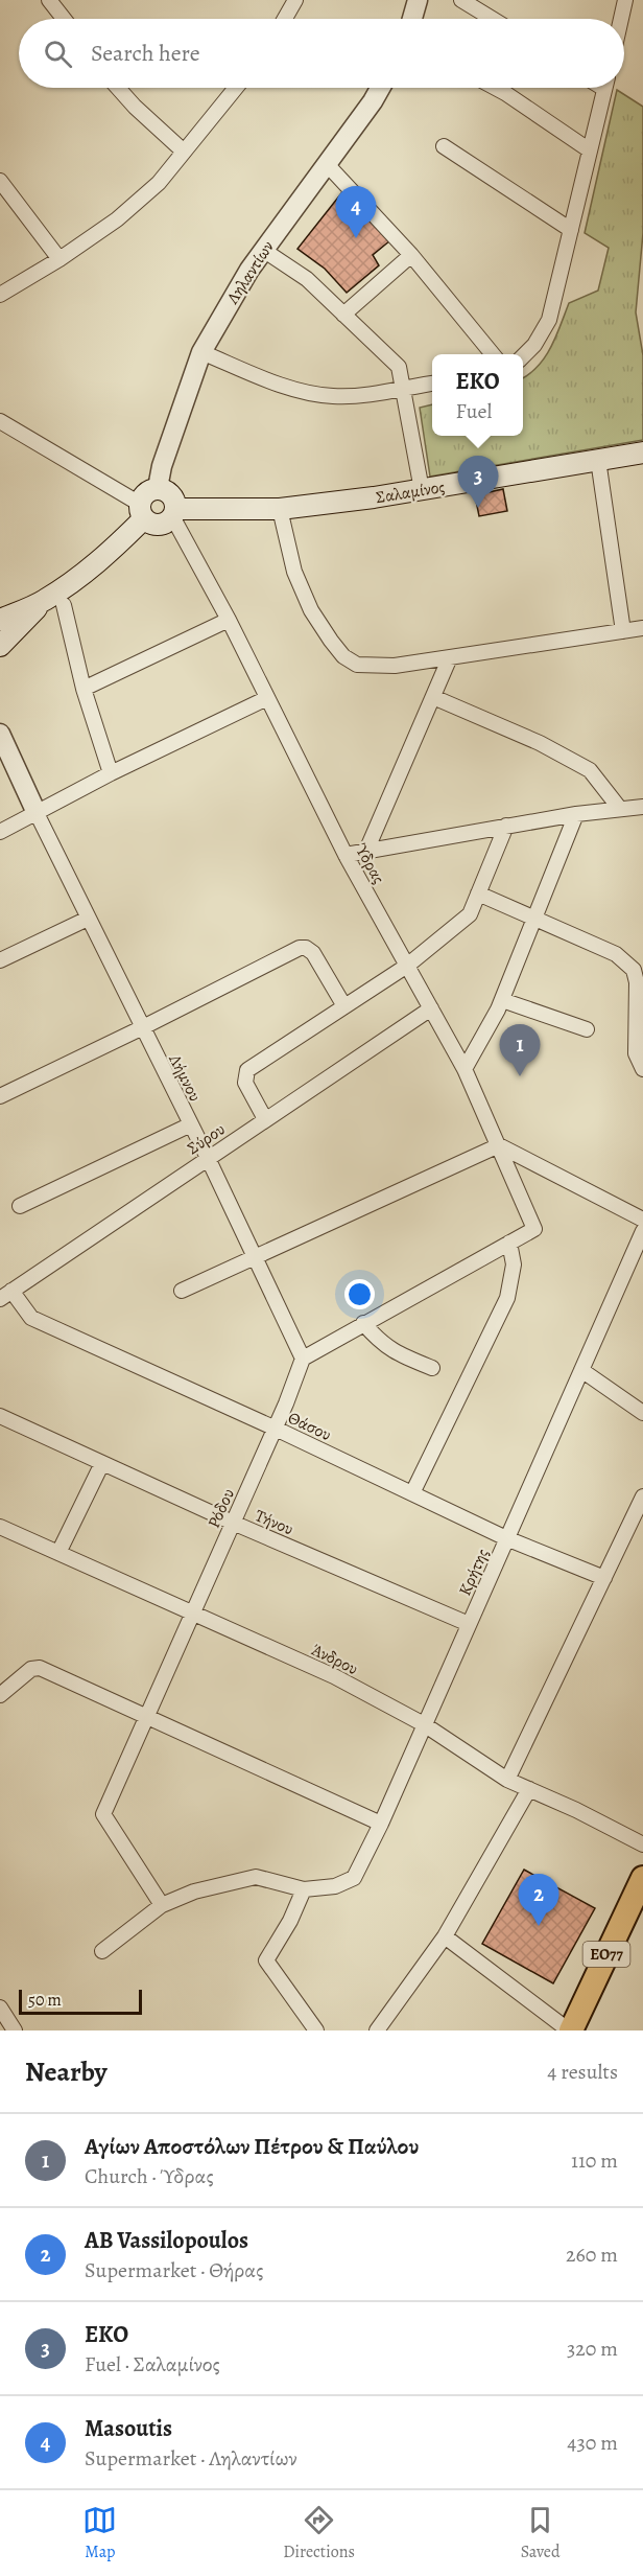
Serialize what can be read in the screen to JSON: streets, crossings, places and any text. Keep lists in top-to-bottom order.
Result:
{
  "streets": {
    "main road": ["Σαλαμίνος", "ΕΟ77"],
    "street": [
      "Ληλαντίων",
      "Ύδρας",
      "Λήμνου",
      "Σύρου",
      "Θάσου",
      "Ρόδου",
      "Τήνου",
      "Κρήτης",
      "Άνδρου"
    ]
  },
  "crossings": [
    ["Ληλαντίων", "Σαλαμίνος"],
    ["Ληλαντίων", "Ύδρας"],
    ["Σαλαμίνος", "Ύδρας"],
    ["Ύδρας", "Σύρου"],
    ["Λήμνου", "Σύρου"],
    ["Λήμνου", "Ρόδου"],
    ["Σύρου", "Θάσου"],
    ["Θάσου", "Ρόδου"],
    ["Θάσου", "Κρήτης"],
    ["Ρόδου", "Τήνου"],
    ["Ρόδου", "Άνδρου"],
    ["Τήνου", "Κρήτης"],
    ["Κρήτης", "Άνδρου"]
  ],
  "scale_bar": "50 m",
  "page": {
    "search": "Search here",
    "pins": [
      "4",
      "3",
      "1",
      "2"
    ],
    "popup": ["EKO", "Fuel"],
    "scale": "50 m",
    "heading": ["Nearby", "4 results"],
    "list": [
      {
        "mark": "1",
        "name": "Αγίων Αποστόλων Πέτρου & Παύλου",
        "note": "Church · Ύδρας",
        "value": "110 m"
      },
      {
        "mark": "2",
        "name": "AB Vassilopoulos",
        "note": "Supermarket · Θήρας",
        "value": "260 m"
      },
      {
        "mark": "3",
        "name": "EKO",
        "note": "Fuel · Σαλαμίνος",
        "value": "320 m"
      },
      {
        "mark": "4",
        "name": "Masoutis",
        "note": "Supermarket · Ληλαντίων",
        "value": "430 m"
      }
    ],
    "nav": ["Map", "Directions", "Saved"]
  }
}
